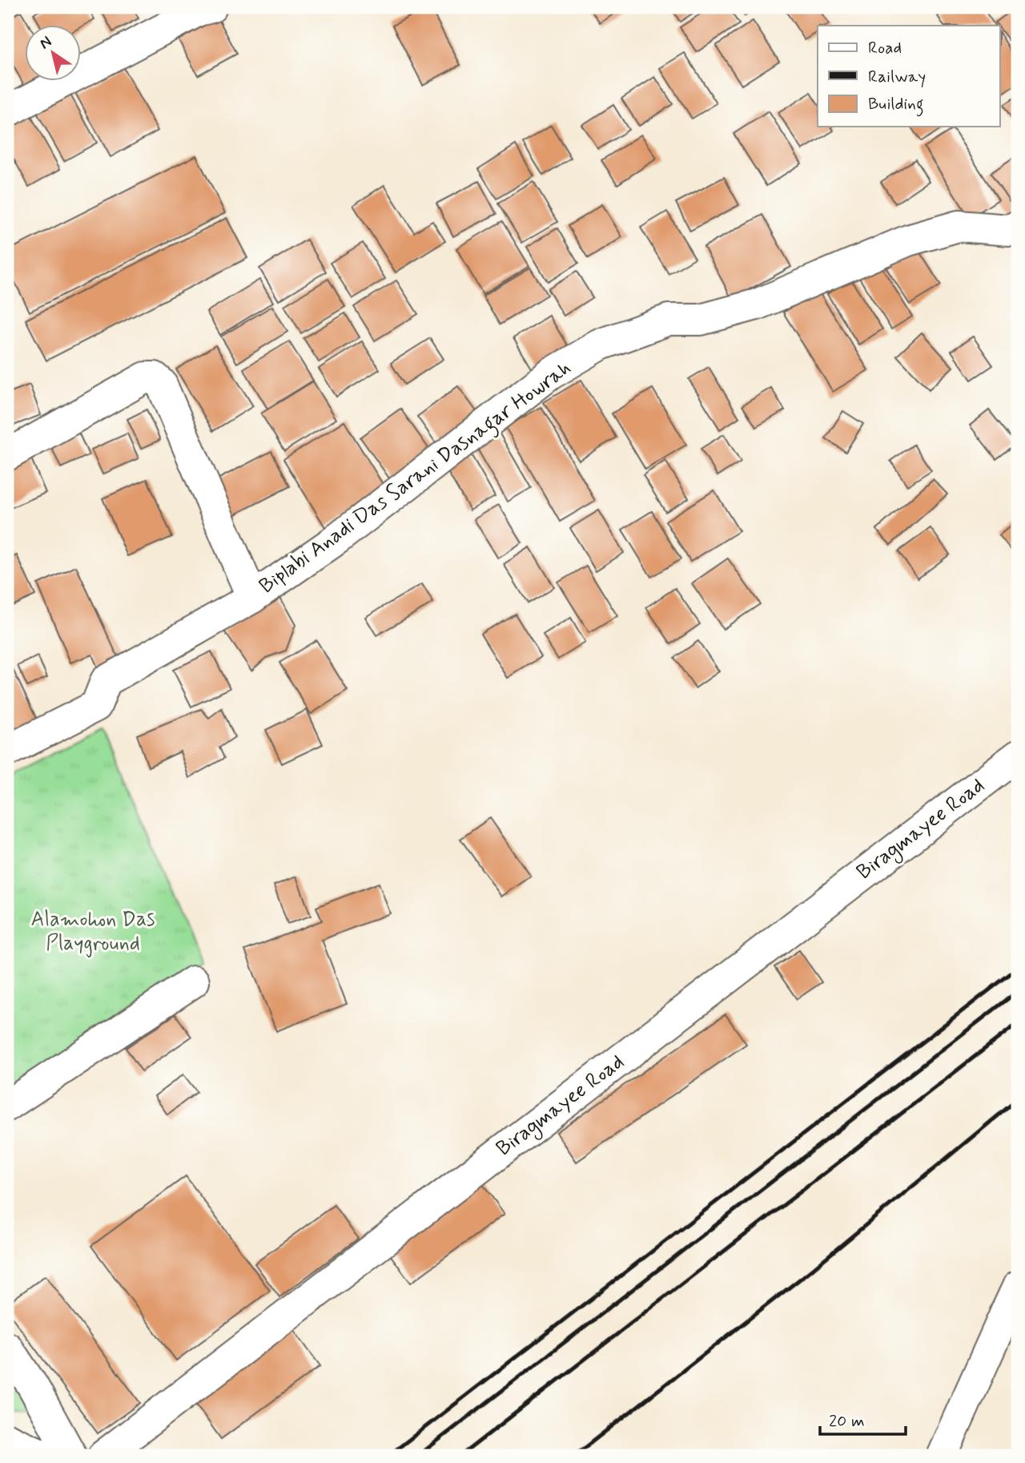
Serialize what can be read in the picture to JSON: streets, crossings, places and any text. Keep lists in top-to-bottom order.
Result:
{
  "streets": {
    "street": ["Biplabi Anadi Das Sarani Dasnagar Howrah", "Biragmayee Road"]
  },
  "parks": ["Alamohon Das Playground"],
  "legend": ["Road", "Railway", "Building"],
  "scale_bar": "20 m",
  "north": "top left"
}
